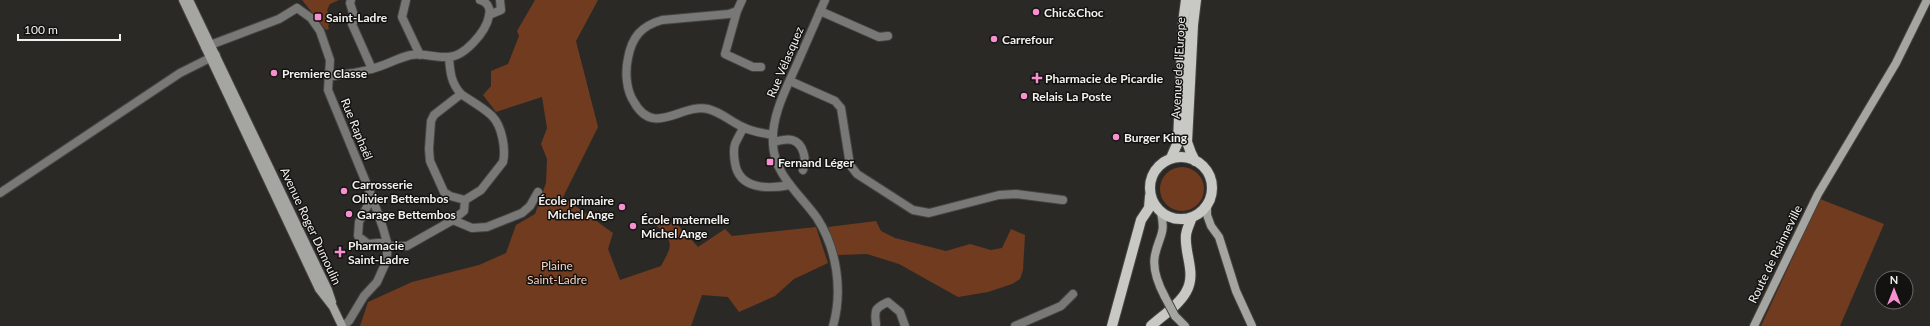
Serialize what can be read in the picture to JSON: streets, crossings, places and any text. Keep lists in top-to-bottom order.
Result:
{
  "streets": {
    "main road": ["Avenue de l'Europe", "Avenue Roger Dumoulin", "Route de Rainneville"],
    "street": ["Rue Vélasquez", "Rue Raphaël"]
  },
  "crossings": [
    ["Rue Raphaël", "Avenue Roger Dumoulin"]
  ],
  "parks": ["Plaine Saint-Ladre"],
  "places": {
    "other": [
      "Chic&Choc",
      "Carrefour",
      "Premiere Classe",
      "Relais La Poste",
      "Burger King",
      "Carrosserie Olivier Bettembos",
      "École primaire Michel Ange",
      "Garage Bettembos",
      "École maternelle Michel Ange"
    ],
    "transit": ["Saint-Ladre", "Fernand Léger"],
    "health": ["Pharmacie de Picardie", "Pharmacie Saint-Ladre"]
  },
  "scale_bar": "100 m",
  "north": "top"
}
